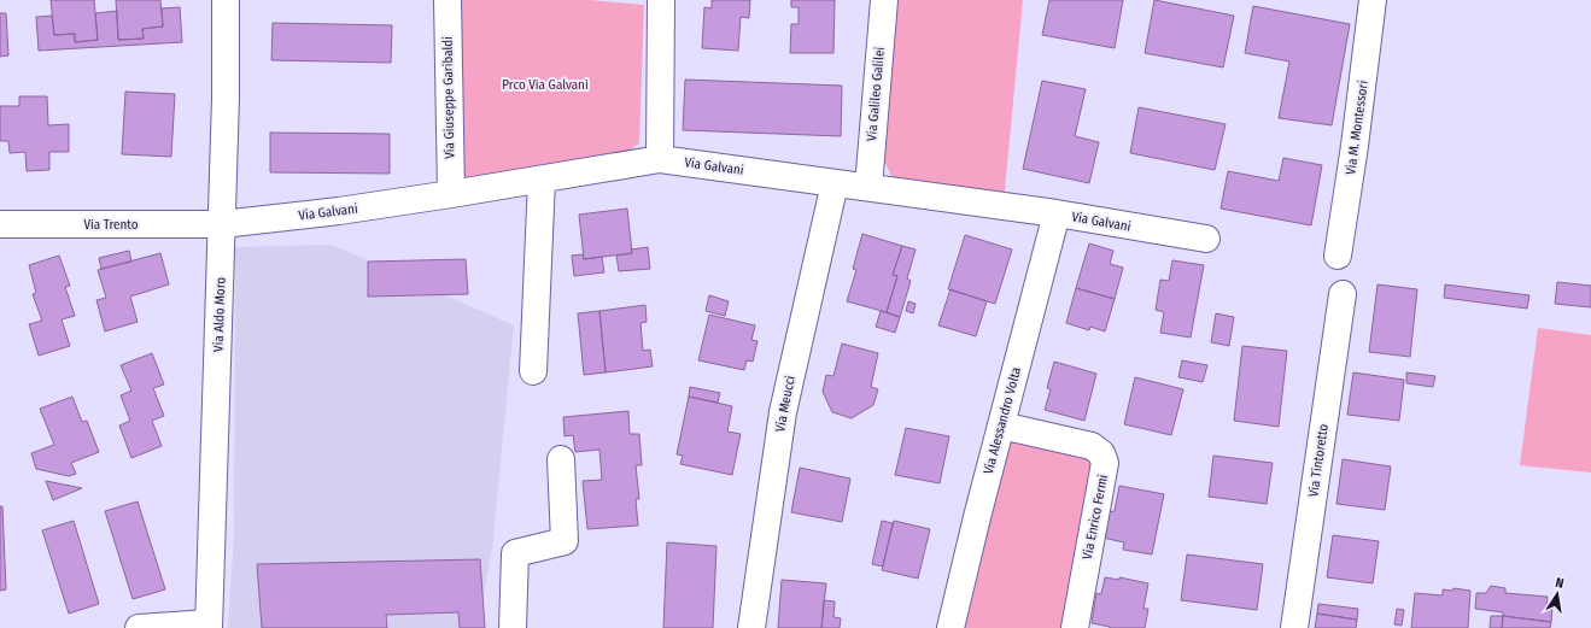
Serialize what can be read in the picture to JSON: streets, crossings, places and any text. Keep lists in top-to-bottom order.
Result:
{
  "streets": {
    "street": [
      "Via Galileo Galilei",
      "Via Giuseppe Garibaldi",
      "Via M. Montessori",
      "Via Galvani",
      "Via Trento",
      "Via Aldo Moro",
      "Via Meucci",
      "Via Alessandro Volta",
      "Via Tintoretto",
      "Via Enrico Fermi"
    ]
  },
  "crossings": [
    ["Via Galileo Galilei", "Via Galvani"],
    ["Via Giuseppe Garibaldi", "Via Galvani"],
    ["Via Galvani", "Via Trento"],
    ["Via Galvani", "Via Aldo Moro"],
    ["Via Galvani", "Via Meucci"],
    ["Via Galvani", "Via Alessandro Volta"],
    ["Via Trento", "Via Aldo Moro"],
    ["Via Alessandro Volta", "Via Enrico Fermi"]
  ],
  "parks": ["Prco Via Galvani"],
  "north": "top"
}
